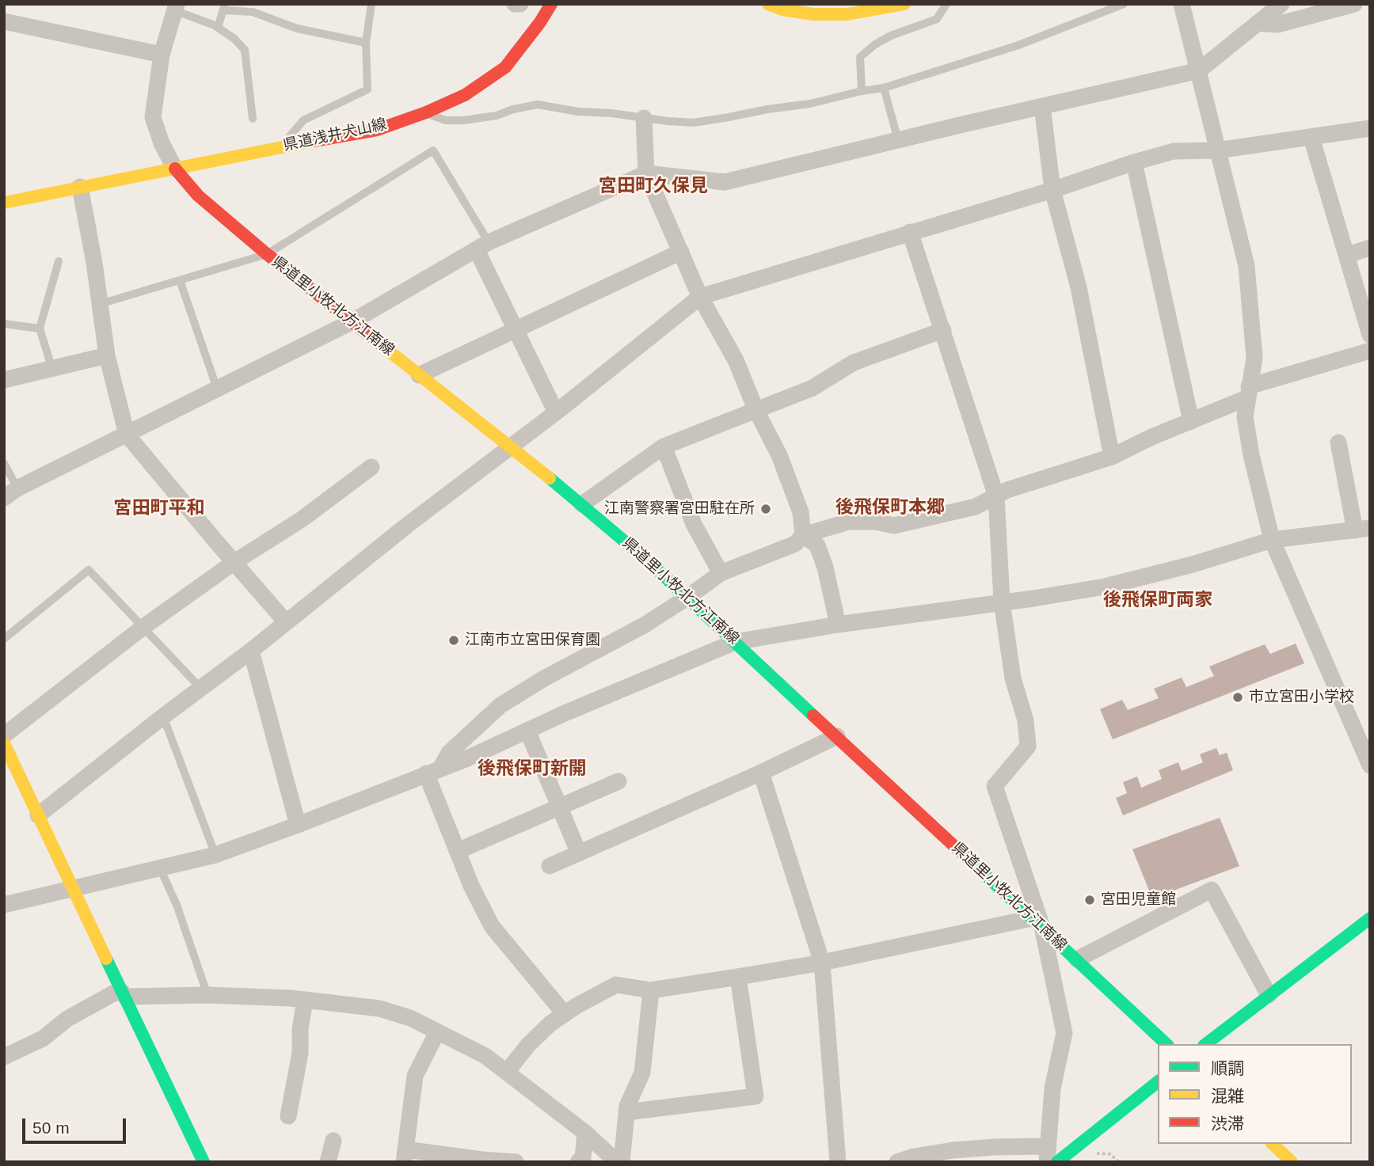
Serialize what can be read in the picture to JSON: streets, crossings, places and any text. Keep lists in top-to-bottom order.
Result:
{
  "streets": {
    "main road": ["県道浅井犬山線", "県道里小牧北方江南線"]
  },
  "crossings": [
    ["県道浅井犬山線", "県道里小牧北方江南線"]
  ],
  "districts": [
    "宮田町久保見",
    "後飛保町本郷",
    "宮田町平和",
    "後飛保町両家",
    "後飛保町新開"
  ],
  "places": [
    "江南警察署宮田駐在所",
    "江南市立宮田保育園",
    "市立宮田小学校",
    "宮田児童館"
  ],
  "legend": ["順調", "混雑", "渋滞"],
  "scale_bar": "50 m"
}
